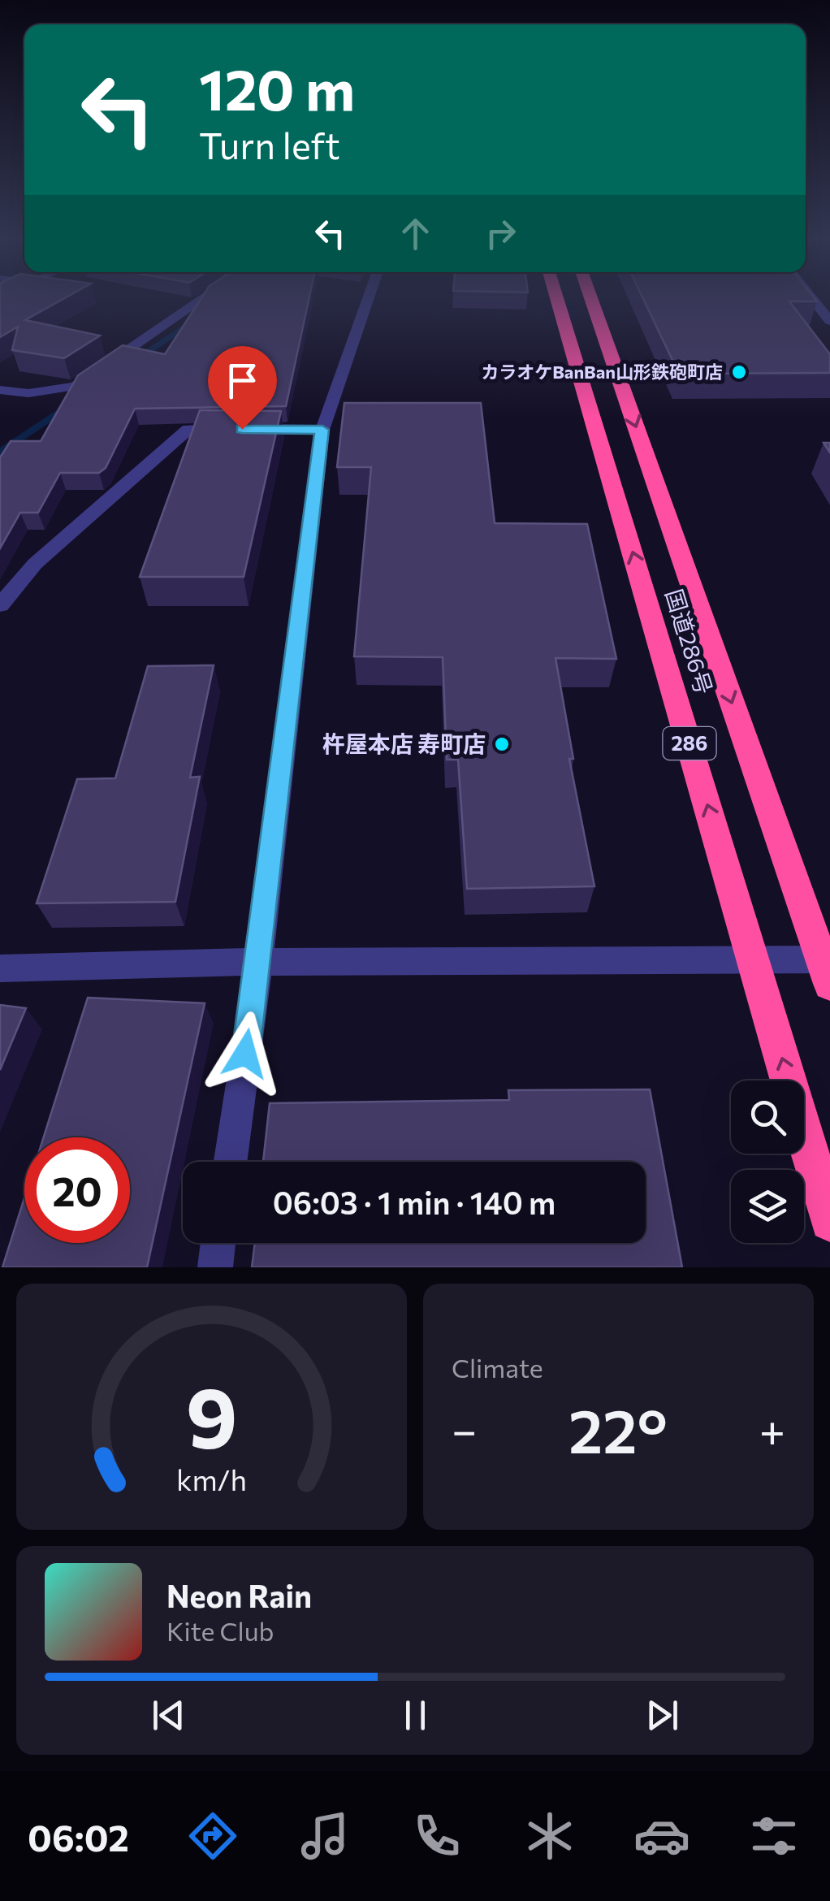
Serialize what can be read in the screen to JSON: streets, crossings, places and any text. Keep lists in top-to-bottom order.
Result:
{
  "streets": {
    "highway": ["国道286号", "286"]
  },
  "places": ["カラオケBanBan山形鉄砲町店", "杵屋本店 寿町店"],
  "page": {
    "turn": ["120 m", "Turn left"],
    "limit": "20",
    "trip": "06:03 · 1 min · 140 m",
    "tile": "Climate",
    "heat": ["−", "22°", "+"],
    "song": ["Neon Rain", "Kite Club"],
    "tabs": "06:02",
    "gauge": ["9", "km/h"]
  }
}
